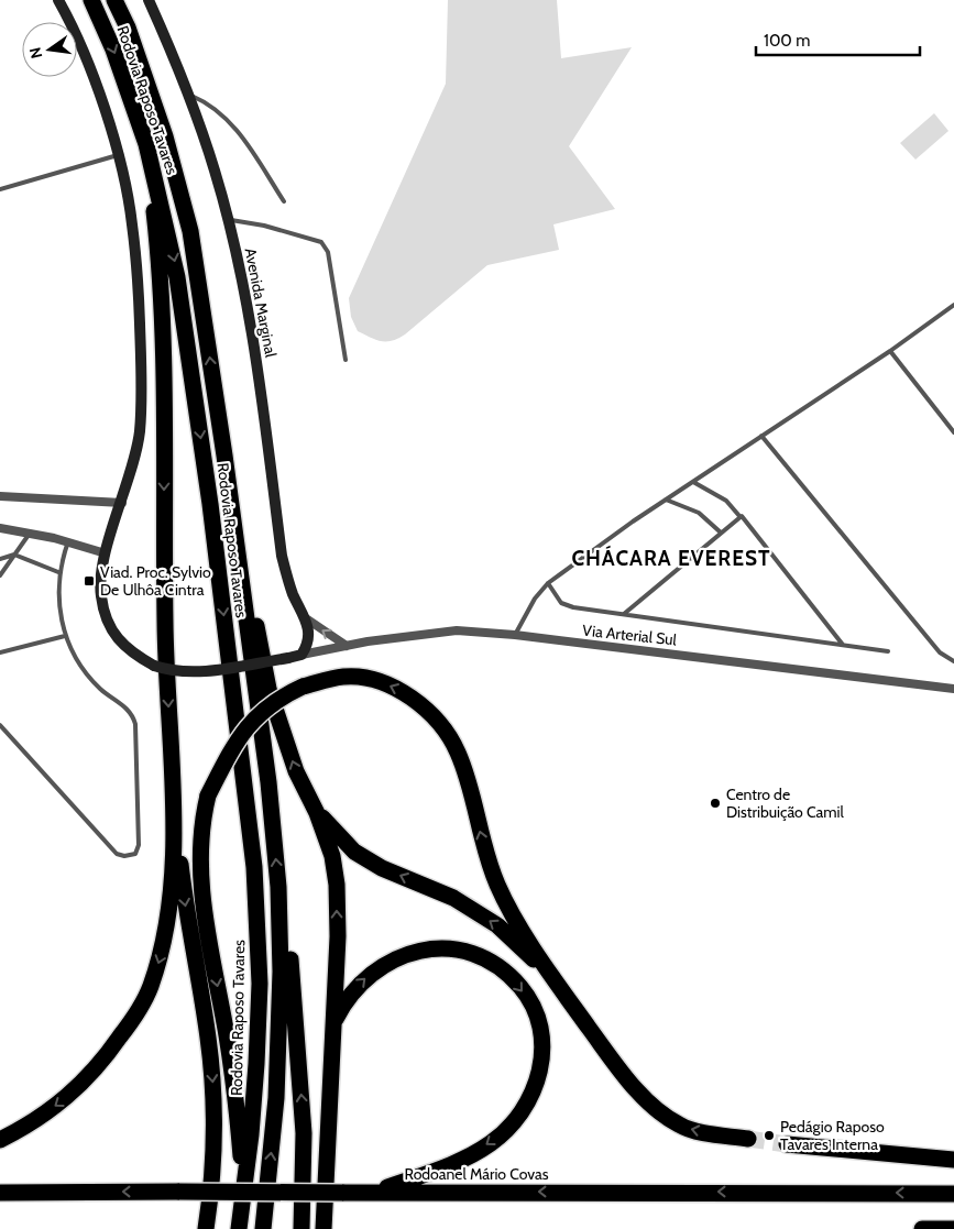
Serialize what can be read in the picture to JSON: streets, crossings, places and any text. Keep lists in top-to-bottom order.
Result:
{
  "streets": {
    "highway": ["Rodovia Raposo Tavares", "Rodoanel Mário Covas"],
    "main road": ["Avenida Marginal"],
    "street": ["Via Arterial Sul"]
  },
  "crossings": [
    ["Avenida Marginal", "Via Arterial Sul"]
  ],
  "one_way": ["Rodoanel Mário Covas"],
  "districts": ["CHÁCARA EVEREST"],
  "places": {
    "transit": ["Viad. Proc. Sylvio De Ulhôa Cintra"],
    "other": ["Centro de Distribuição Camil", "Pedágio Raposo Tavares Interna"]
  },
  "scale_bar": "100 m",
  "north": "left"
}
